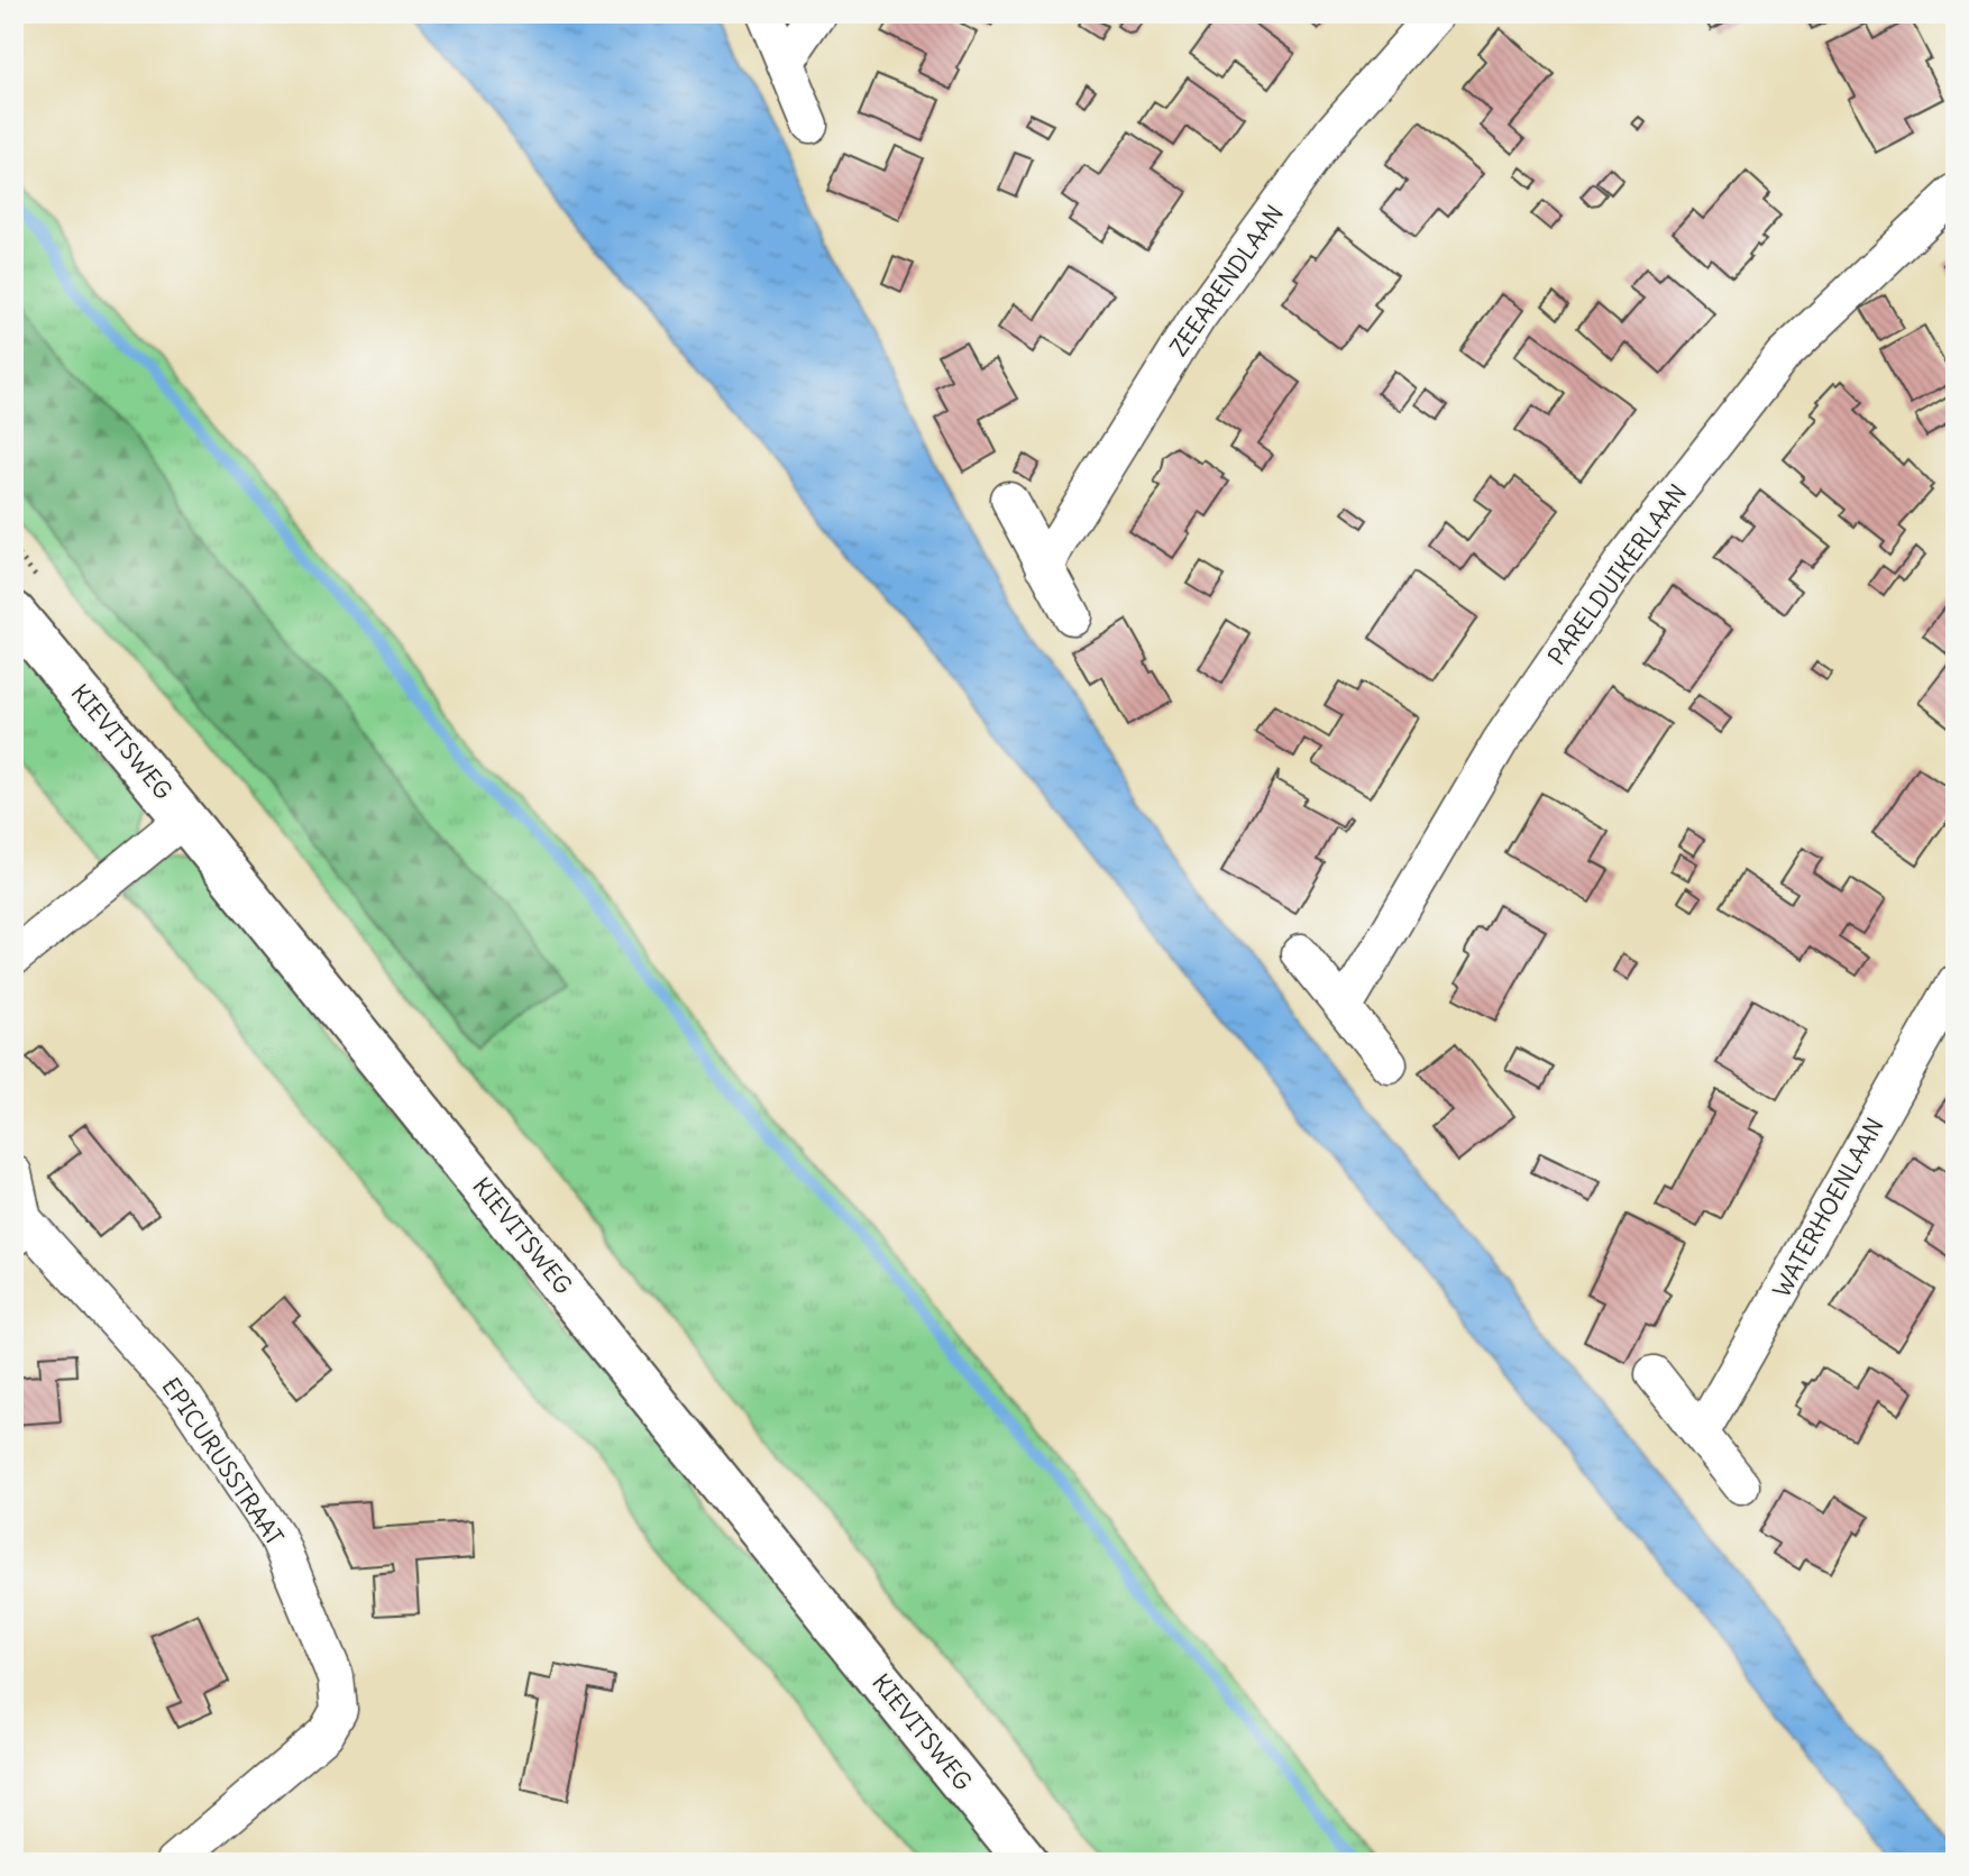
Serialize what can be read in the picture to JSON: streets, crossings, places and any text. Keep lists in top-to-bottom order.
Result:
{
  "streets": {
    "street": [
      "ZEEARENDLAAN",
      "PARELDUIKERLAAN",
      "KIEVITSWEG",
      "WATERHOENLAAN",
      "EPICURUSSTRAAT"
    ]
  }
}
